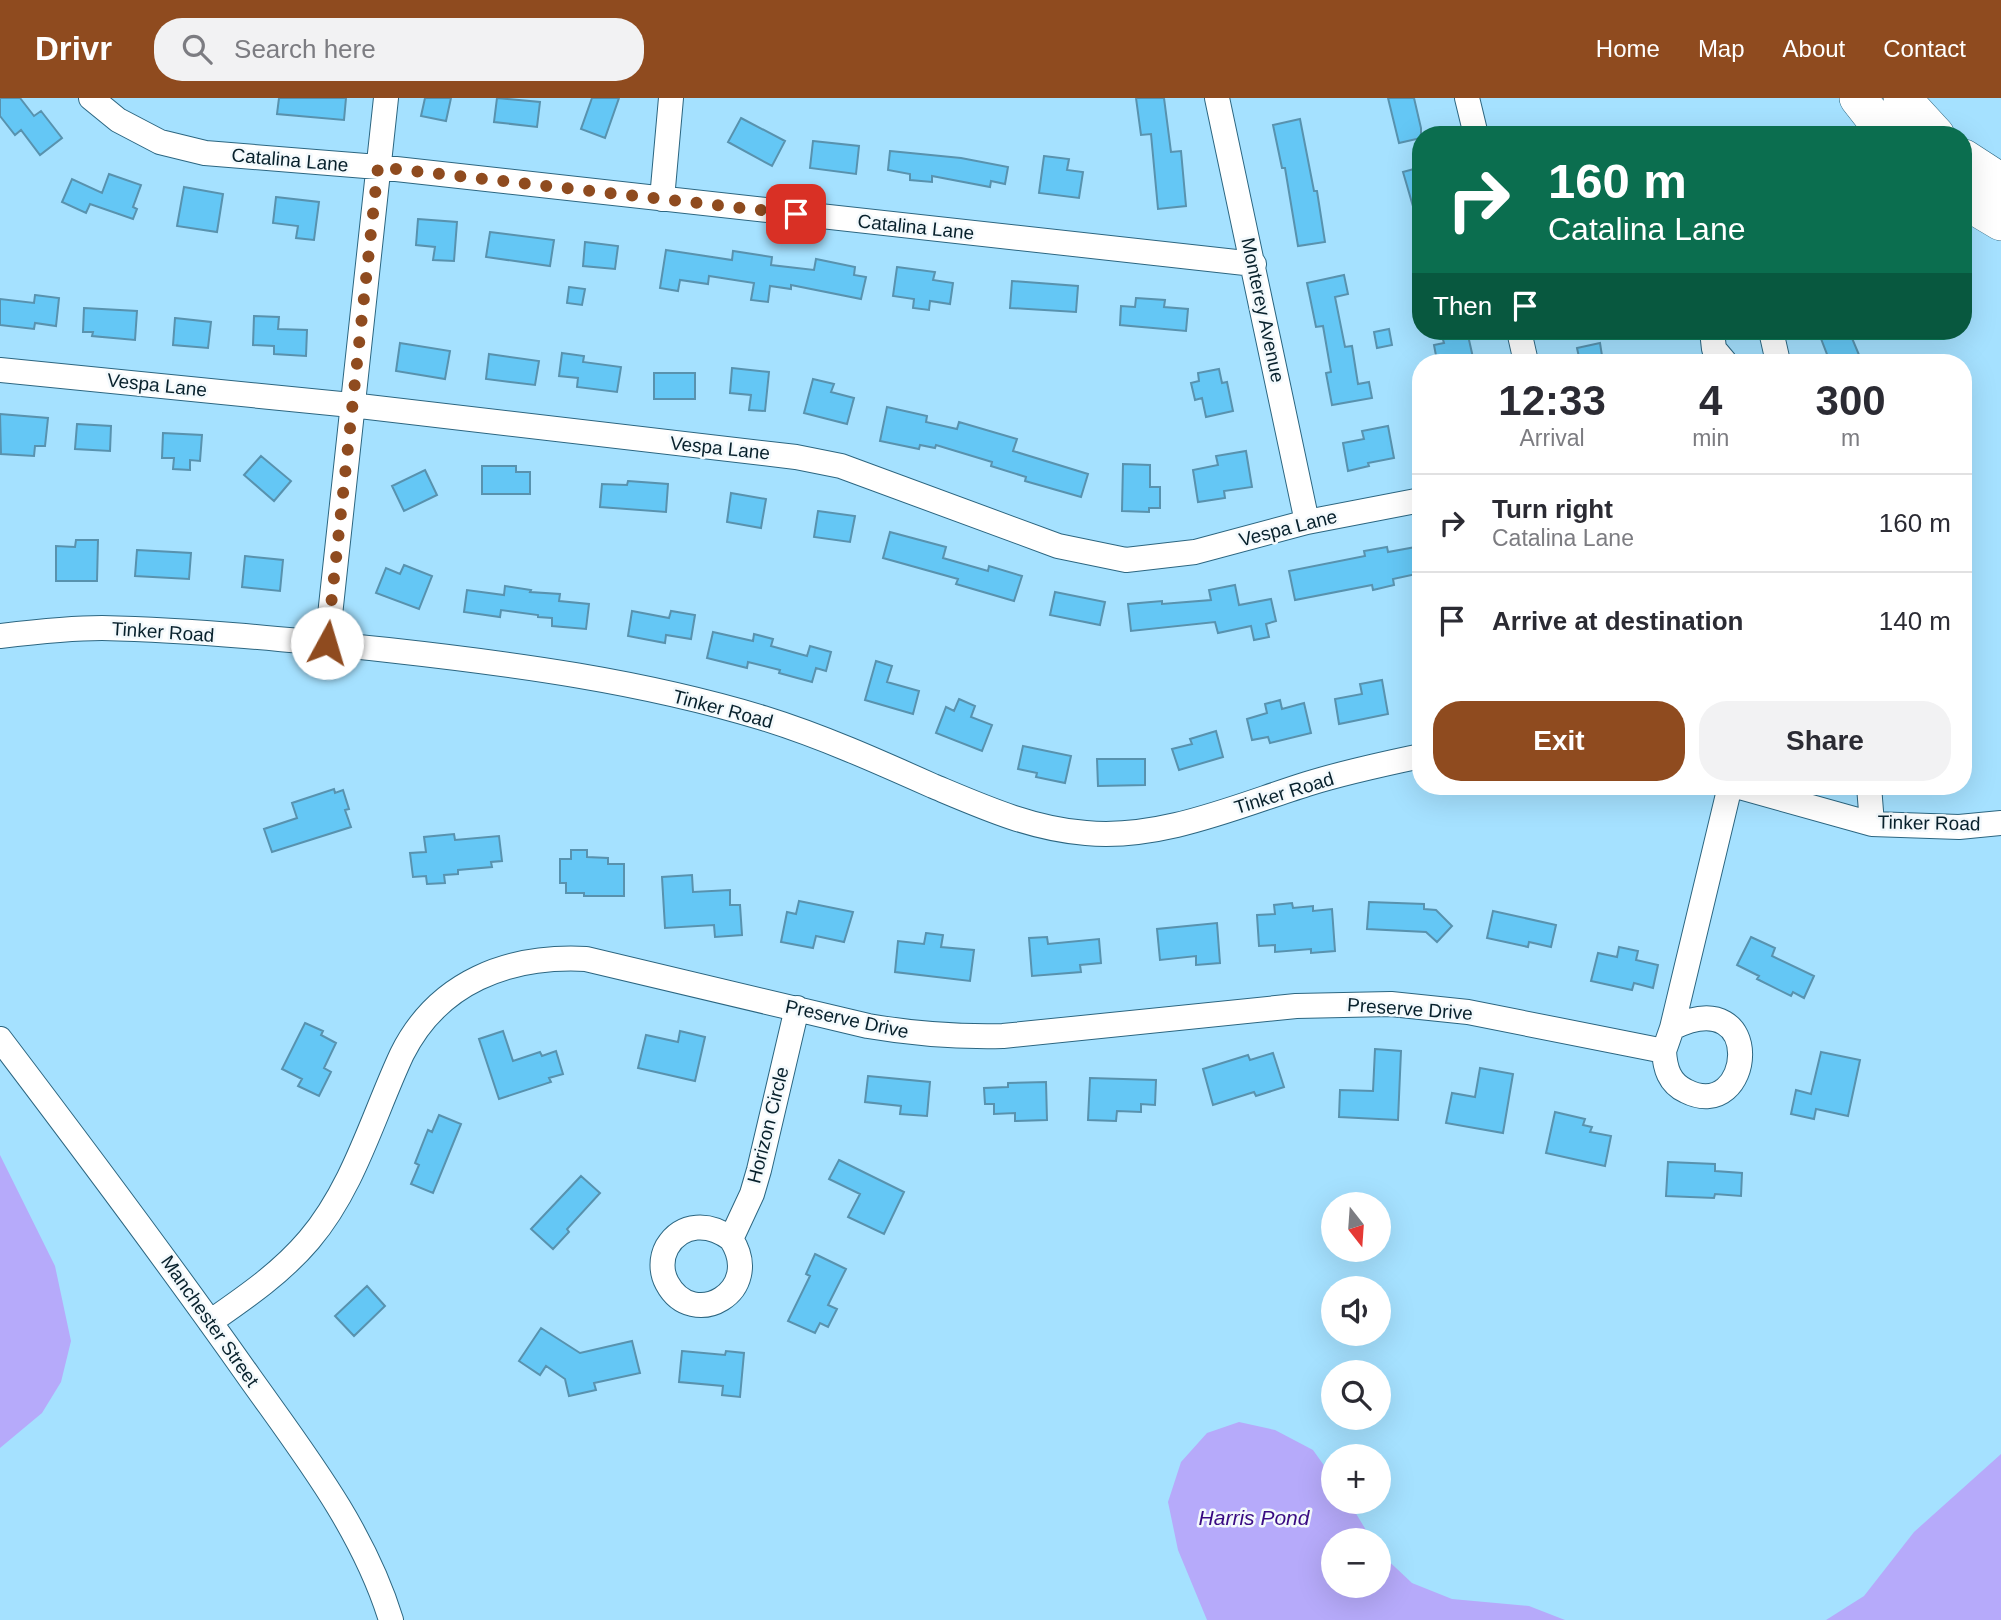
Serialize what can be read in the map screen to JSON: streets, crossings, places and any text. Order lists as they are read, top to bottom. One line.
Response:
{"streets":{"street":["Catalina Lane","Monterey Avenue","Vespa Lane","Tinker Road","Preserve Drive","Horizon Circle","Manchester Street"]},"crossings":[["Catalina Lane","Monterey Avenue"],["Monterey Avenue","Vespa Lane"],["Preserve Drive","Horizon Circle"],["Preserve Drive","Manchester Street"]],"water":["Harris Pond"],"north":"bottom","page":{"header":"Drivr","search":"Search here","nav":["Home","Map","About","Contact"],"turn":["160 m","Catalina Lane"],"then":"Then","eta":["12:33","Arrival","4","min","300","m"],"list":[{"name":"Turn right","note":"Catalina Lane","value":"160 m"},{"name":"Arrive at destination","value":"140 m"}],"buttons":["Exit","Share"],"map_buttons":["+","−"]}}
